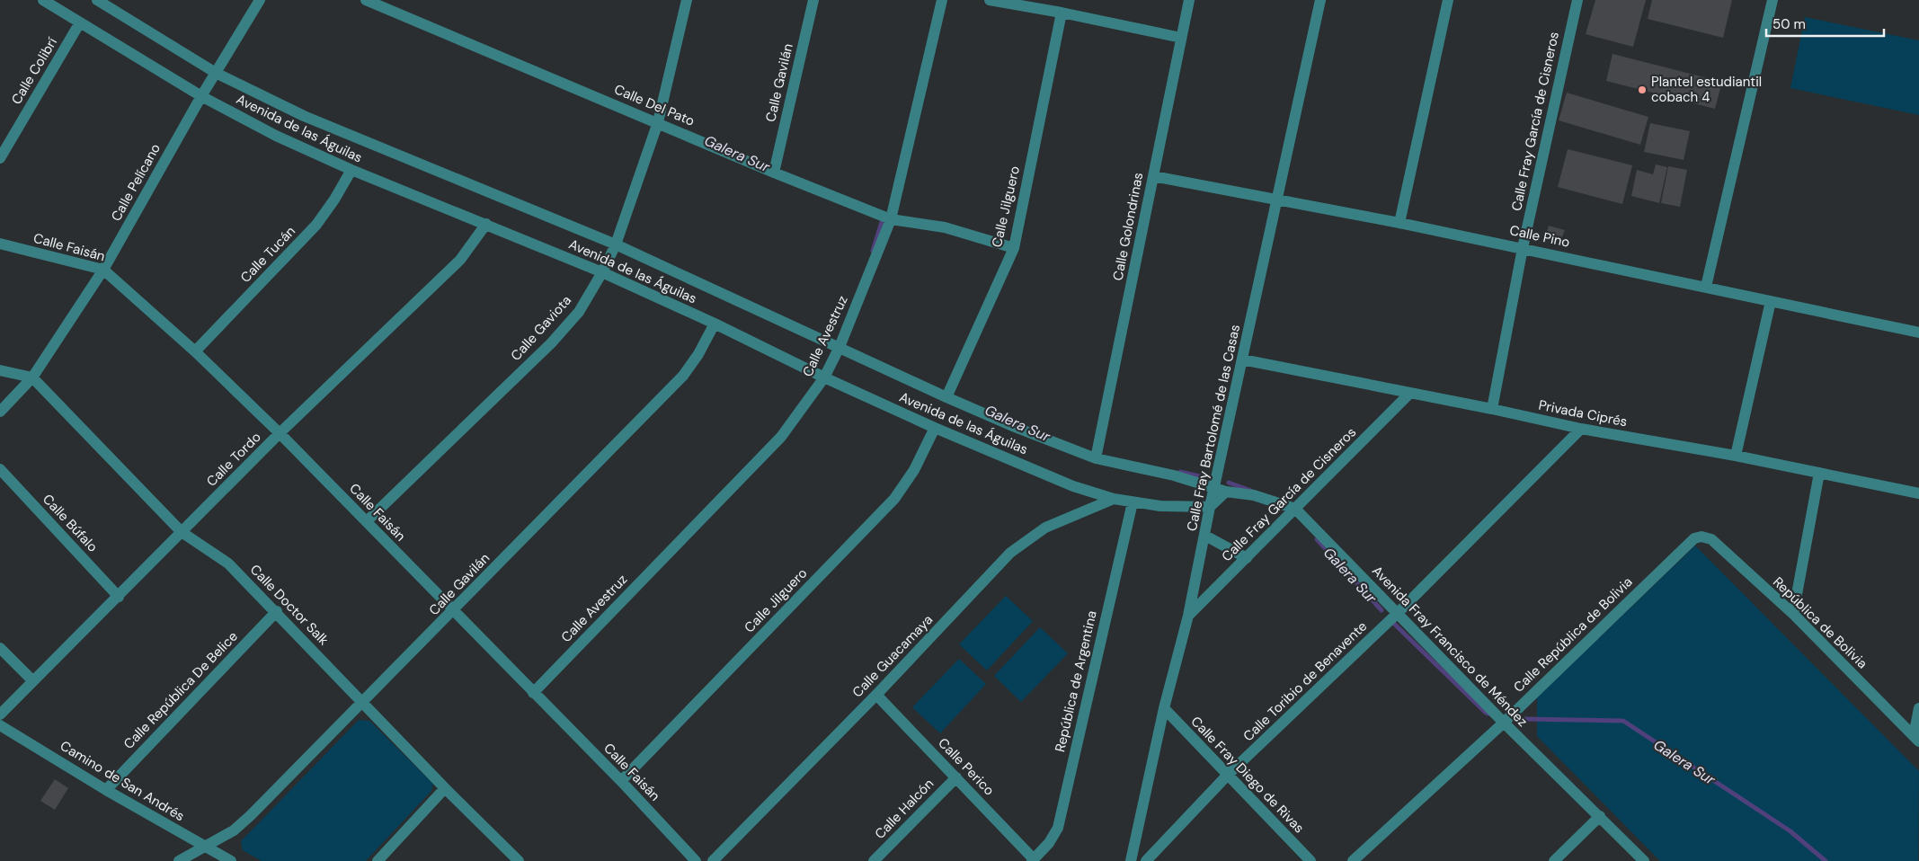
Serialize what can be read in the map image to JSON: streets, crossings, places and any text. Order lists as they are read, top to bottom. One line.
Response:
{"streets":{"street":["Calle Colibrí","Calle Gavilán","Calle Del Pato","Calle Fray García de Cisneros","Avenida de las Águilas","Calle Pelícano","Calle Jilguero","Calle Golondrinas","Calle Pino","Calle Faisán","Calle Tucán","Calle Gaviota","Calle Avestruz","Privada Ciprés","Calle Fray Bartolomé de las Casas","Calle Tordo","Calle Búfalo","Calle Doctor Salk","República de Bolivia","Calle República de Bolivia","Avenida Fray Francisco de Méndez","Calle Guacamaya","República de Argentina","Calle Toribio de Benavente","Calle República De Belice","Calle Perico","Calle Fray Diego de Rivas","Camino de San Andrés","Calle Halcón"]},"crossings":[["Calle Colibrí","Avenida de las Águilas"],["Calle Gavilán","Calle Del Pato"],["Calle Gavilán","Avenida de las Águilas"],["Calle Gavilán","Calle Faisán"],["Calle Gavilán","Calle Doctor Salk"],["Calle Gavilán","Camino de San Andrés"],["Calle Del Pato","Calle Jilguero"],["Calle Del Pato","Calle Gaviota"],["Calle Del Pato","Calle Avestruz"],["Calle Fray García de Cisneros","Calle Pino"],["Calle Fray García de Cisneros","Privada Ciprés"],["Calle Fray García de Cisneros","Calle Fray Bartolomé de las Casas"],["Calle Fray García de Cisneros","Avenida Fray Francisco de Méndez"],["Avenida de las Águilas","Calle Pelícano"],["Avenida de las Águilas","Calle Jilguero"],["Avenida de las Águilas","Calle Golondrinas"],["Avenida de las Águilas","Calle Tucán"],["Avenida de las Águilas","Calle Gaviota"],["Avenida de las Águilas","Calle Avestruz"],["Avenida de las Águilas","Calle Fray Bartolomé de las Casas"],["Avenida de las Águilas","Calle Tordo"],["Avenida de las Águilas","Avenida Fray Francisco de Méndez"],["Avenida de las Águilas","Calle Guacamaya"],["Avenida de las Águilas","República de Argentina"],["Calle Pelícano","Calle Faisán"],["Calle Pelícano","Calle Doctor Salk"],["Calle Jilguero","Calle Faisán"],["Calle Golondrinas","Calle Pino"],["Calle Pino","Calle Fray Bartolomé de las Casas"],["Calle Faisán","Calle Tucán"],["Calle Faisán","Calle Gaviota"],["Calle Faisán","Calle Avestruz"],["Calle Faisán","Calle Tordo"],["Privada Ciprés","Calle Fray Bartolomé de las Casas"],["Privada Ciprés","Calle Toribio de Benavente"],["Calle Fray Bartolomé de las Casas","Avenida Fray Francisco de Méndez"],["Calle Fray Bartolomé de las Casas","Calle Fray Diego de Rivas"],["Calle Tordo","Calle Búfalo"],["Calle Tordo","Calle Doctor Salk"],["Calle Doctor Salk","Calle República De Belice"],["República de Bolivia","Calle República de Bolivia"],["Calle República de Bolivia","Avenida Fray Francisco de Méndez"],["Avenida Fray Francisco de Méndez","Calle Toribio de Benavente"],["Calle Guacamaya","Calle Perico"],["República de Argentina","Calle Perico"],["Calle Toribio de Benavente","Calle Fray Diego de Rivas"],["Calle República De Belice","Camino de San Andrés"],["Calle Perico","Calle Halcón"]],"water":["Galera Sur"],"places":["Plantel estudiantil cobach 4"],"scale_bar":"50 m"}
